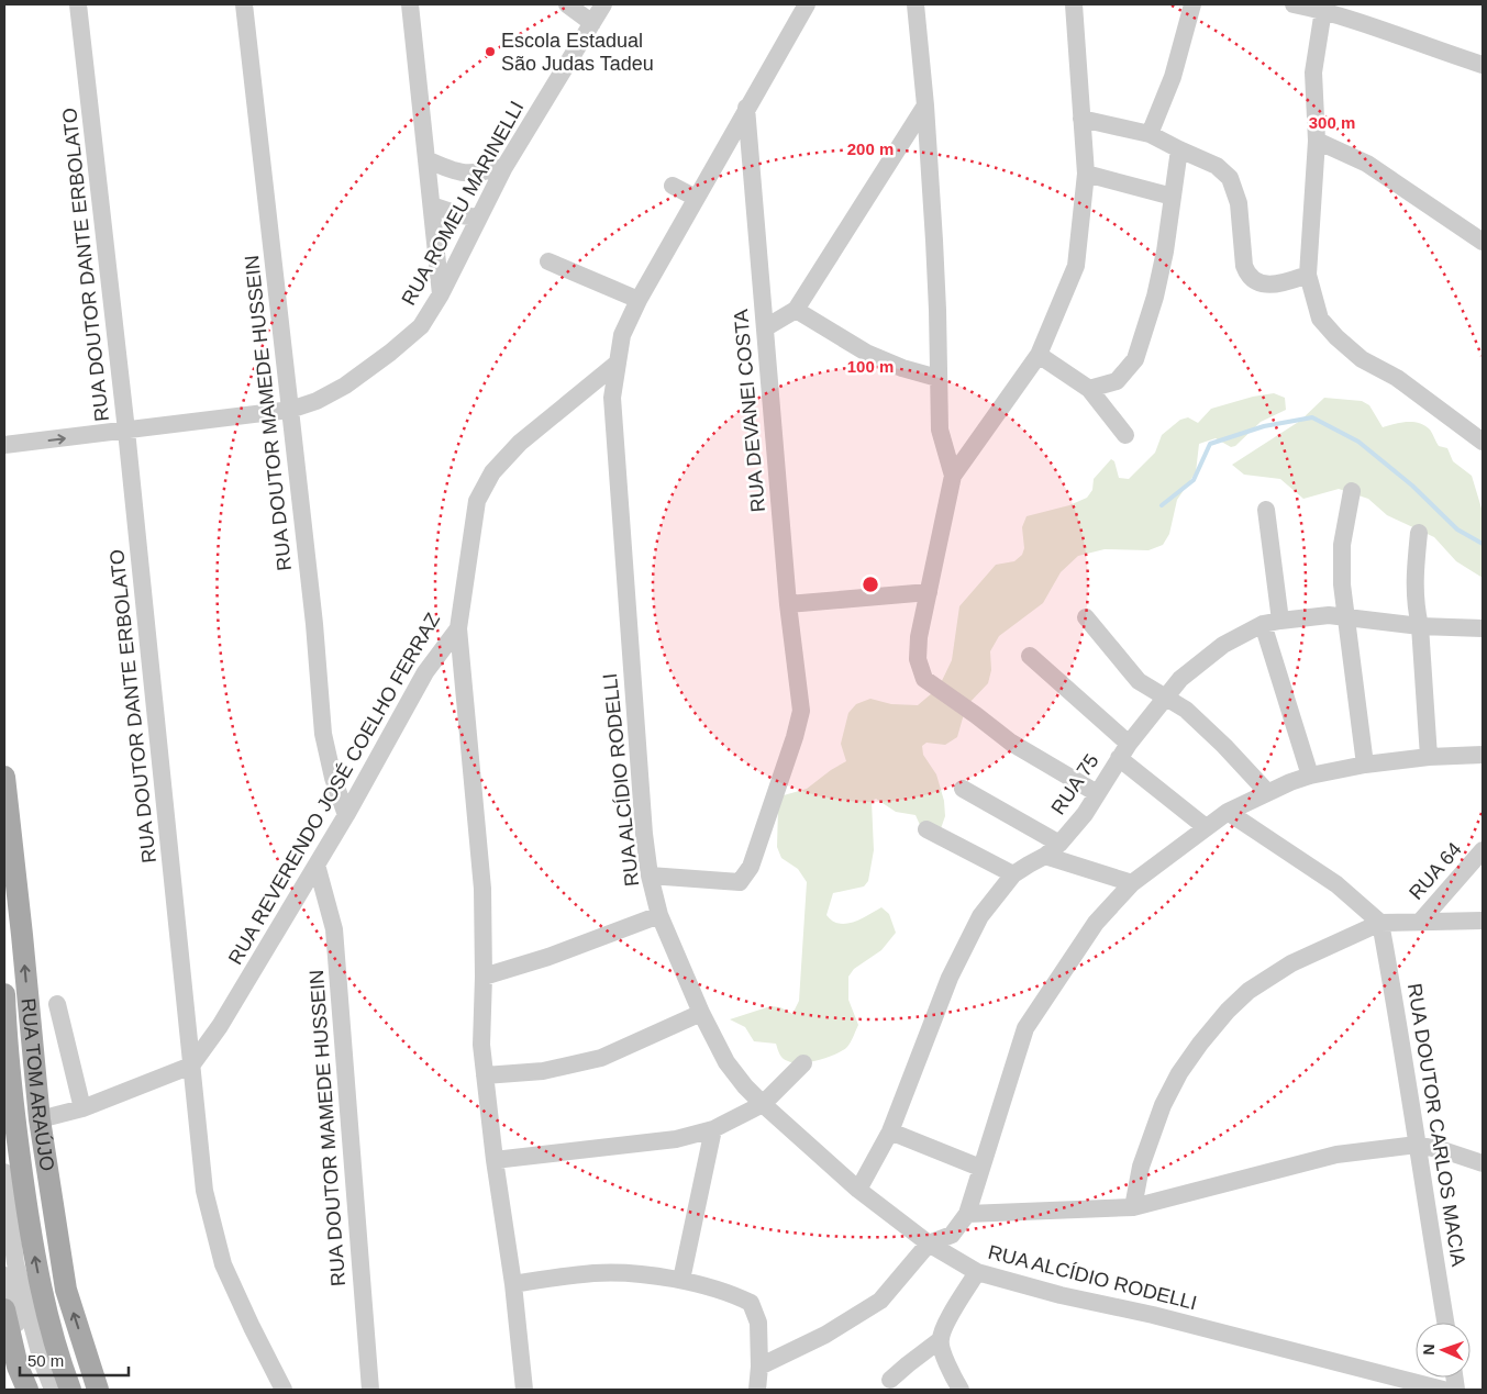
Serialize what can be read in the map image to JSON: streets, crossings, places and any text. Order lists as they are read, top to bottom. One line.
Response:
{"streets":{"main road":["RUA TOM ARAÚJO"],"street":["RUA ROMEU MARINELLI","RUA DOUTOR DANTE ERBOLATO","RUA DEVANEI COSTA","RUA DOUTOR MAMEDE HUSSEIN","RUA ALCÍDIO RODELLI","RUA 75","RUA REVERENDO JOSÉ COELHO FERRAZ","RUA 64","RUA DOUTOR CARLOS MACIA"]},"crossings":[["RUA ROMEU MARINELLI","RUA DOUTOR DANTE ERBOLATO"],["RUA ROMEU MARINELLI","RUA DOUTOR MAMEDE HUSSEIN"],["RUA DOUTOR DANTE ERBOLATO","RUA REVERENDO JOSÉ COELHO FERRAZ"],["RUA DEVANEI COSTA","RUA ALCÍDIO RODELLI"],["RUA DOUTOR MAMEDE HUSSEIN","RUA REVERENDO JOSÉ COELHO FERRAZ"],["RUA ALCÍDIO RODELLI","RUA 75"],["RUA ALCÍDIO RODELLI","RUA REVERENDO JOSÉ COELHO FERRAZ"]],"places":["Escola Estadual São Judas Tadeu"],"scale_bar":"50 m","north":"left","rings":["300 m","200 m","100 m"]}
